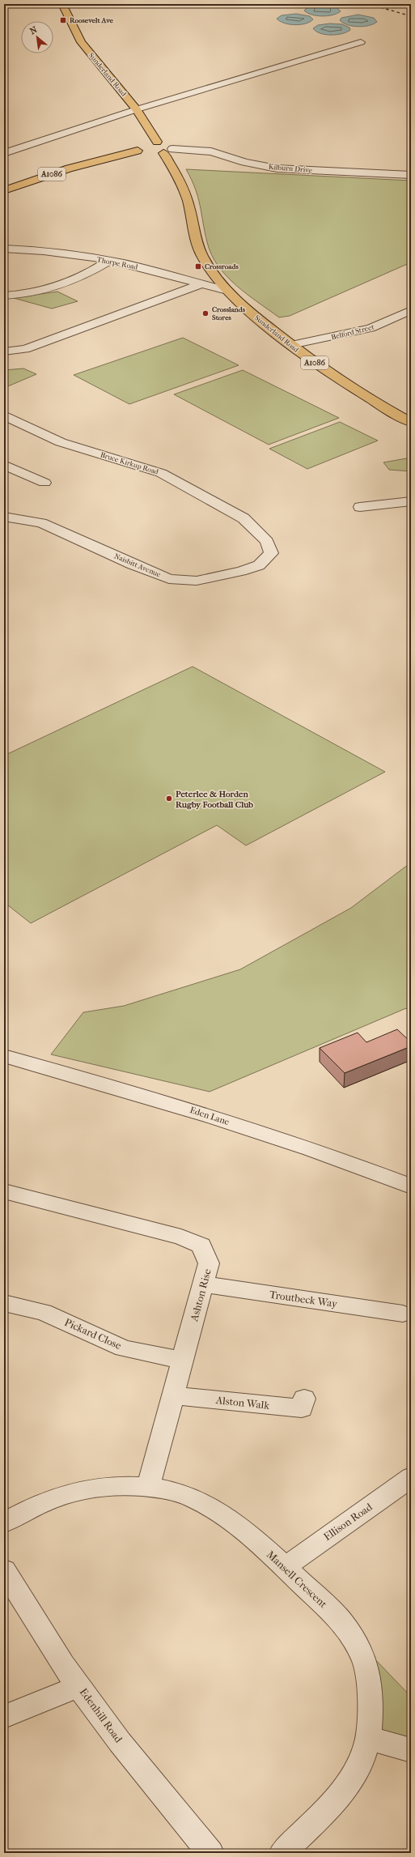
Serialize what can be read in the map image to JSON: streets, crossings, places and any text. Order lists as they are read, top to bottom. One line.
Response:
{"streets":{"main road":["Sunderland Road","A1086"],"street":["Kilburn Drive","Thorpe Road","Belford Street","Bruce Kirkup Road","Naisbitt Avenue","Eden Lane","Ashton Rise","Troutbeck Way","Pickard Close","Alston Walk","Ellison Road","Mansell Crescent","Edenhill Road"]},"crossings":[["Sunderland Road","Kilburn Drive"],["Sunderland Road","Thorpe Road"],["Sunderland Road","Belford Street"],["Bruce Kirkup Road","Naisbitt Avenue"],["Ashton Rise","Troutbeck Way"],["Ashton Rise","Pickard Close"],["Ashton Rise","Alston Walk"],["Ashton Rise","Mansell Crescent"],["Ellison Road","Mansell Crescent"]],"places":{"transit":["Roosevelt Ave","Crossroads"],"other":["Crosslands Stores","Peterlee & Horden Rugby Football Club"]},"north":"top left"}
